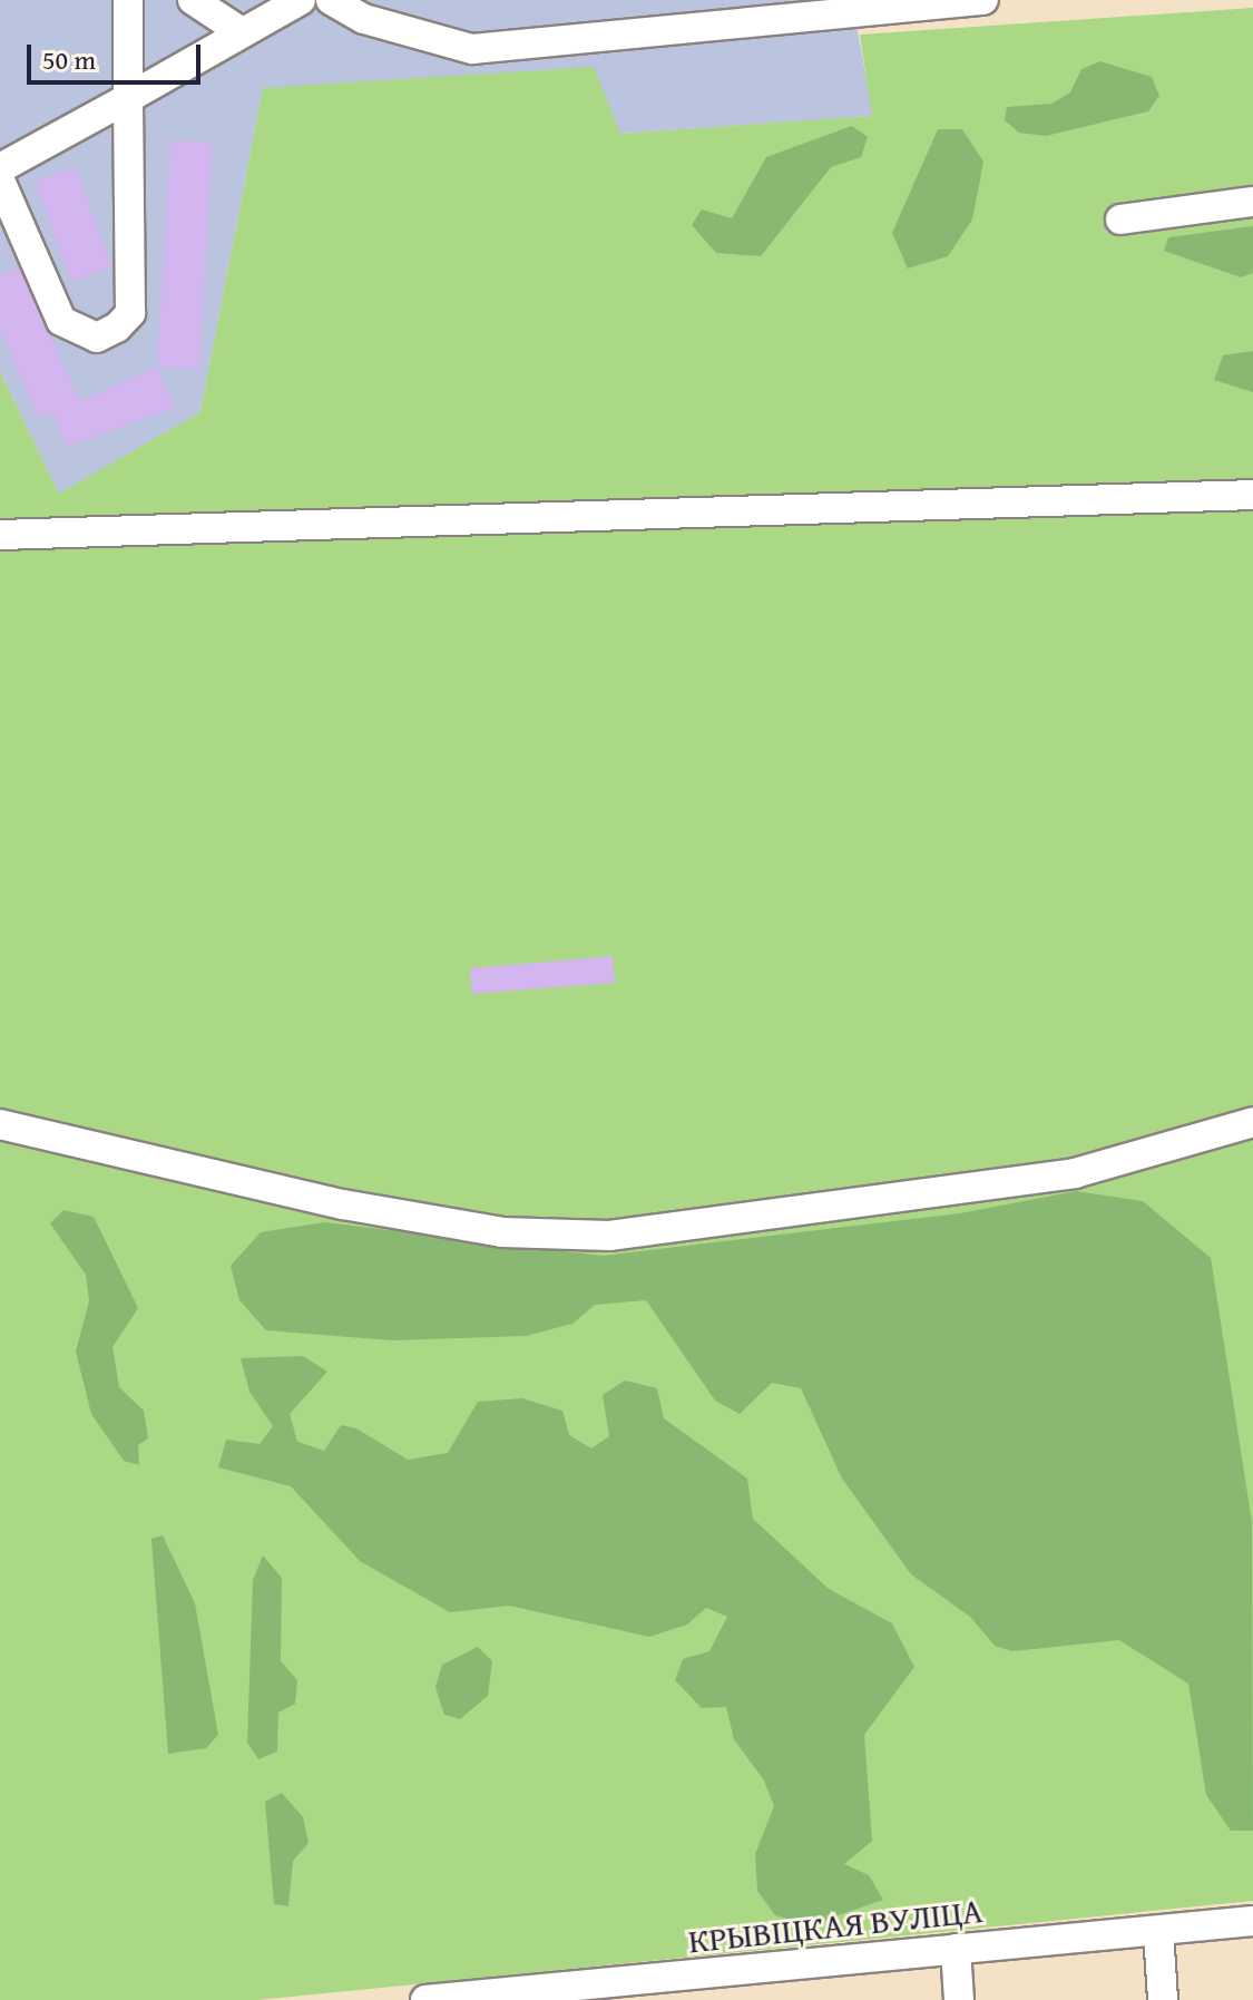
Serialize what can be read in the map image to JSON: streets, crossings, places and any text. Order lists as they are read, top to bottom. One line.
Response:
{"streets":{"street":["КРЫВІЦКАЯ ВУЛІЦА"]},"scale_bar":"50 m"}
